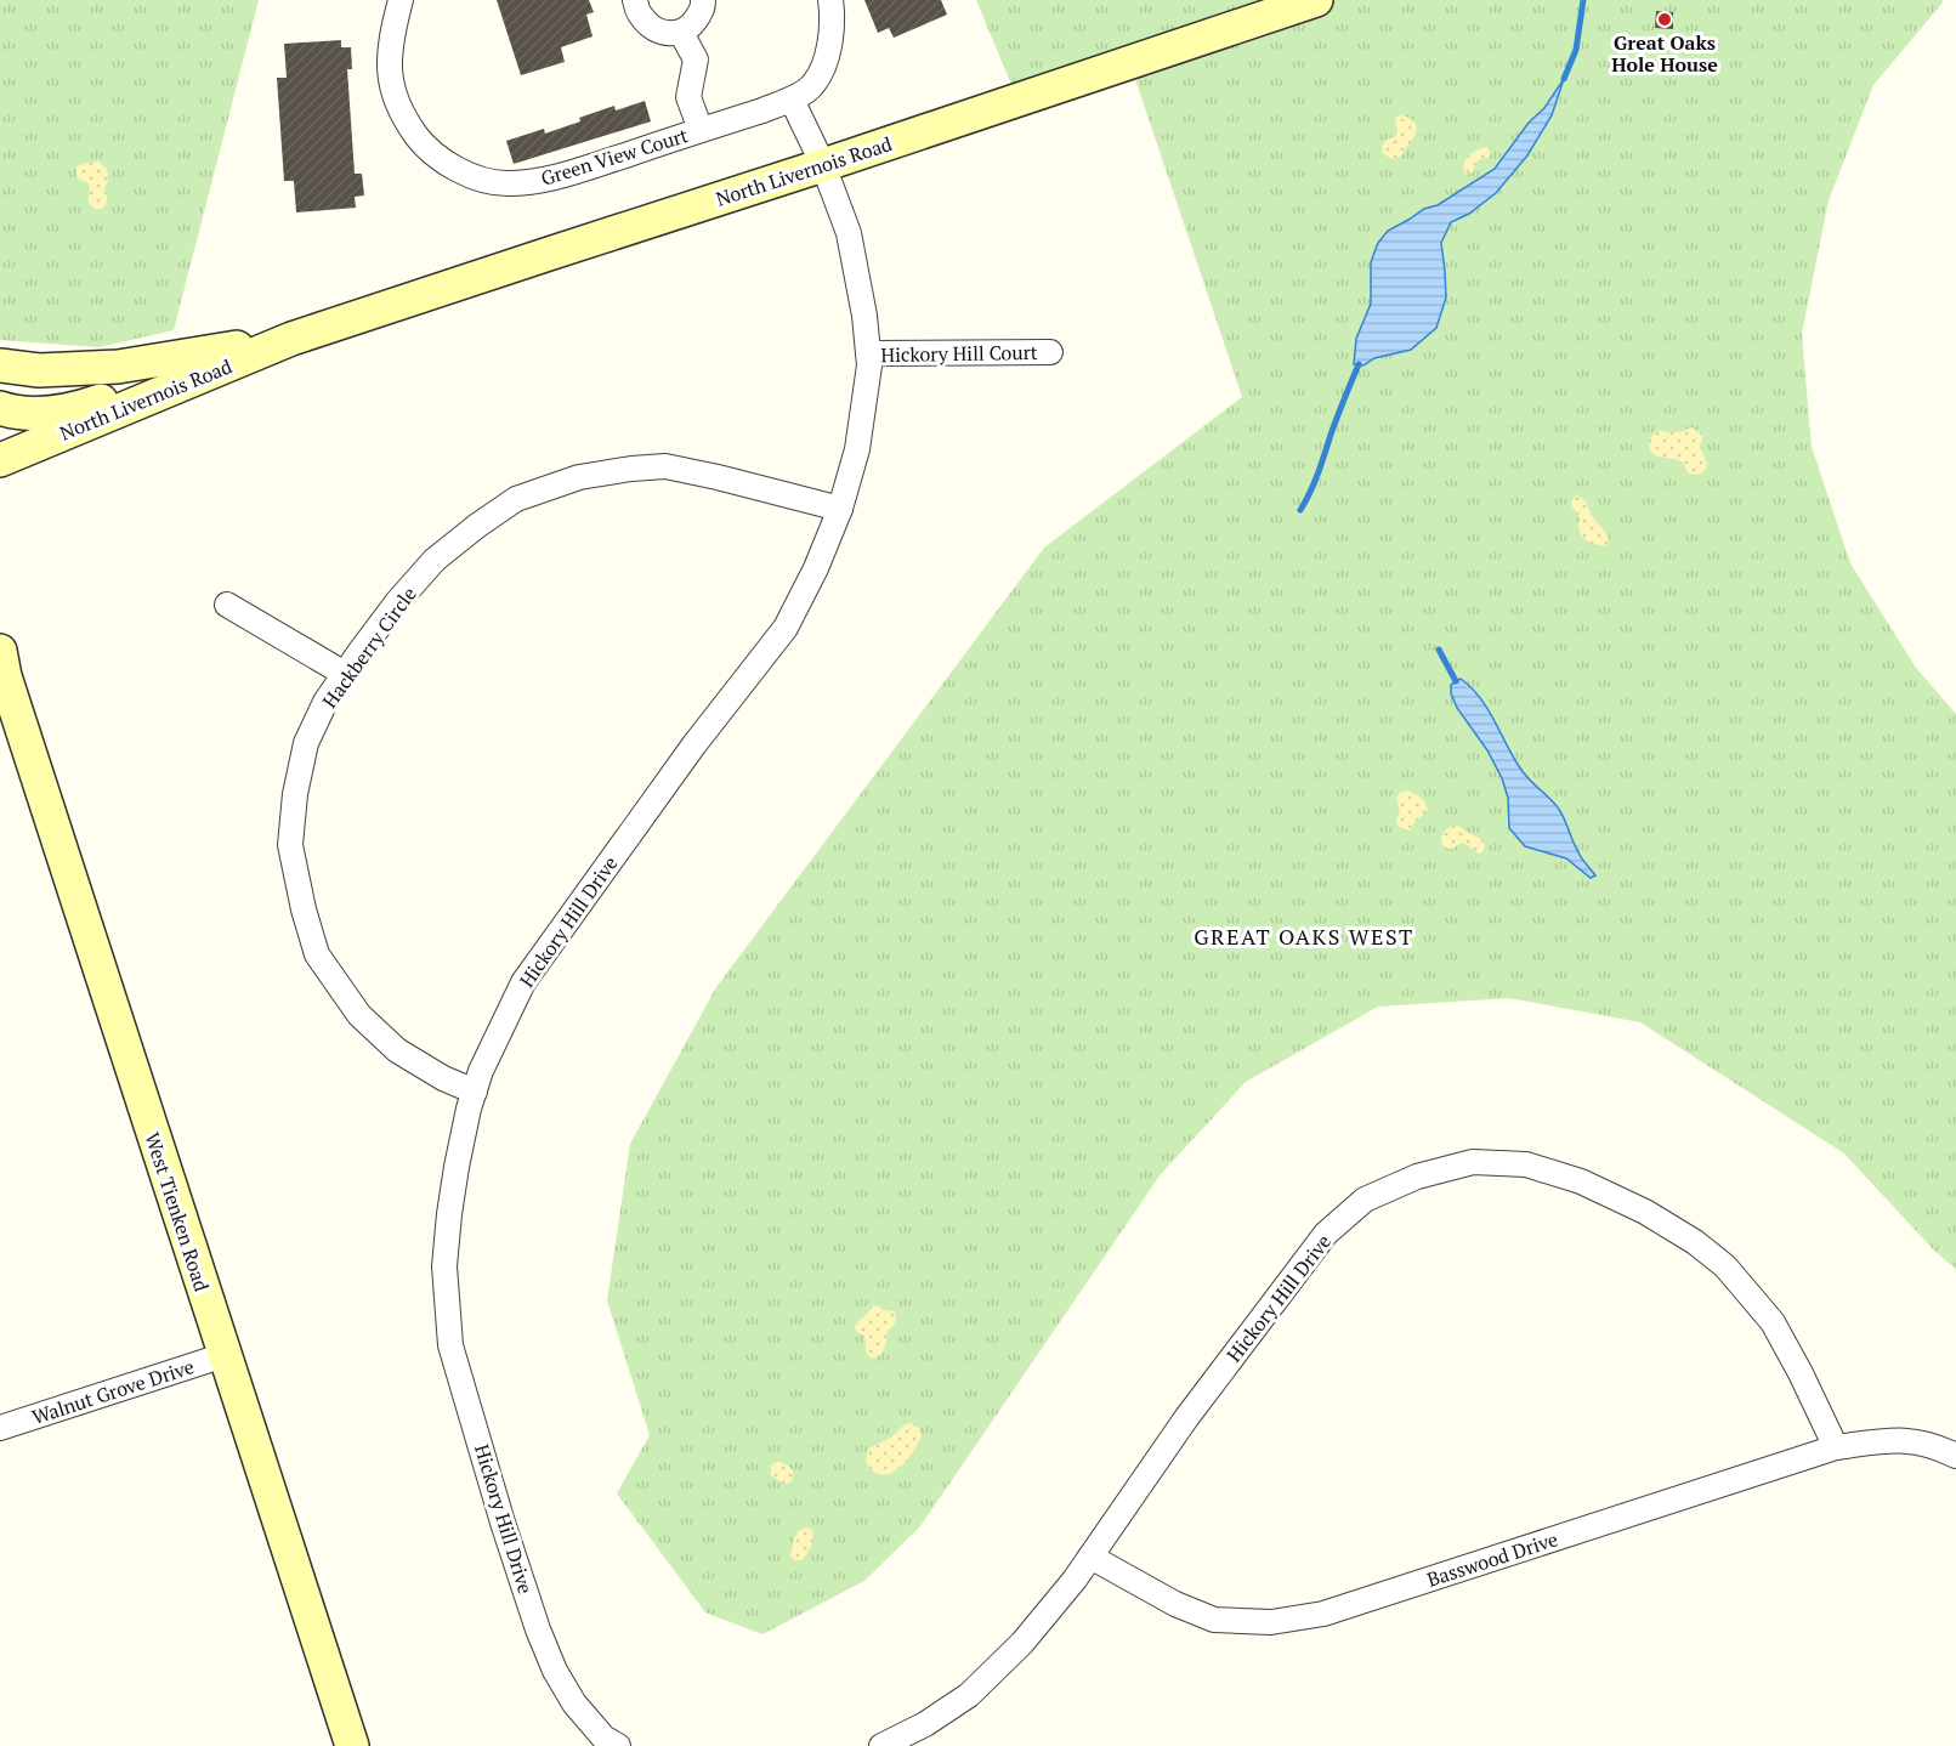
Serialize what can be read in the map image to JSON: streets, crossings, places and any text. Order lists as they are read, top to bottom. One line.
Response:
{"streets":{"main road":["North Livernois Road","West Tienken Road"],"street":["Green View Court","Hickory Hill Court","Hackberry Circle","Hickory Hill Drive","Walnut Grove Drive","Basswood Drive"]},"crossings":[["North Livernois Road","Hickory Hill Drive"],["Hickory Hill Court","Hickory Hill Drive"],["Hackberry Circle","Hickory Hill Drive"],["Hickory Hill Drive","Basswood Drive"],["West Tienken Road","Walnut Grove Drive"]],"districts":["GREAT OAKS WEST"],"places":["Great Oaks Hole House"]}
